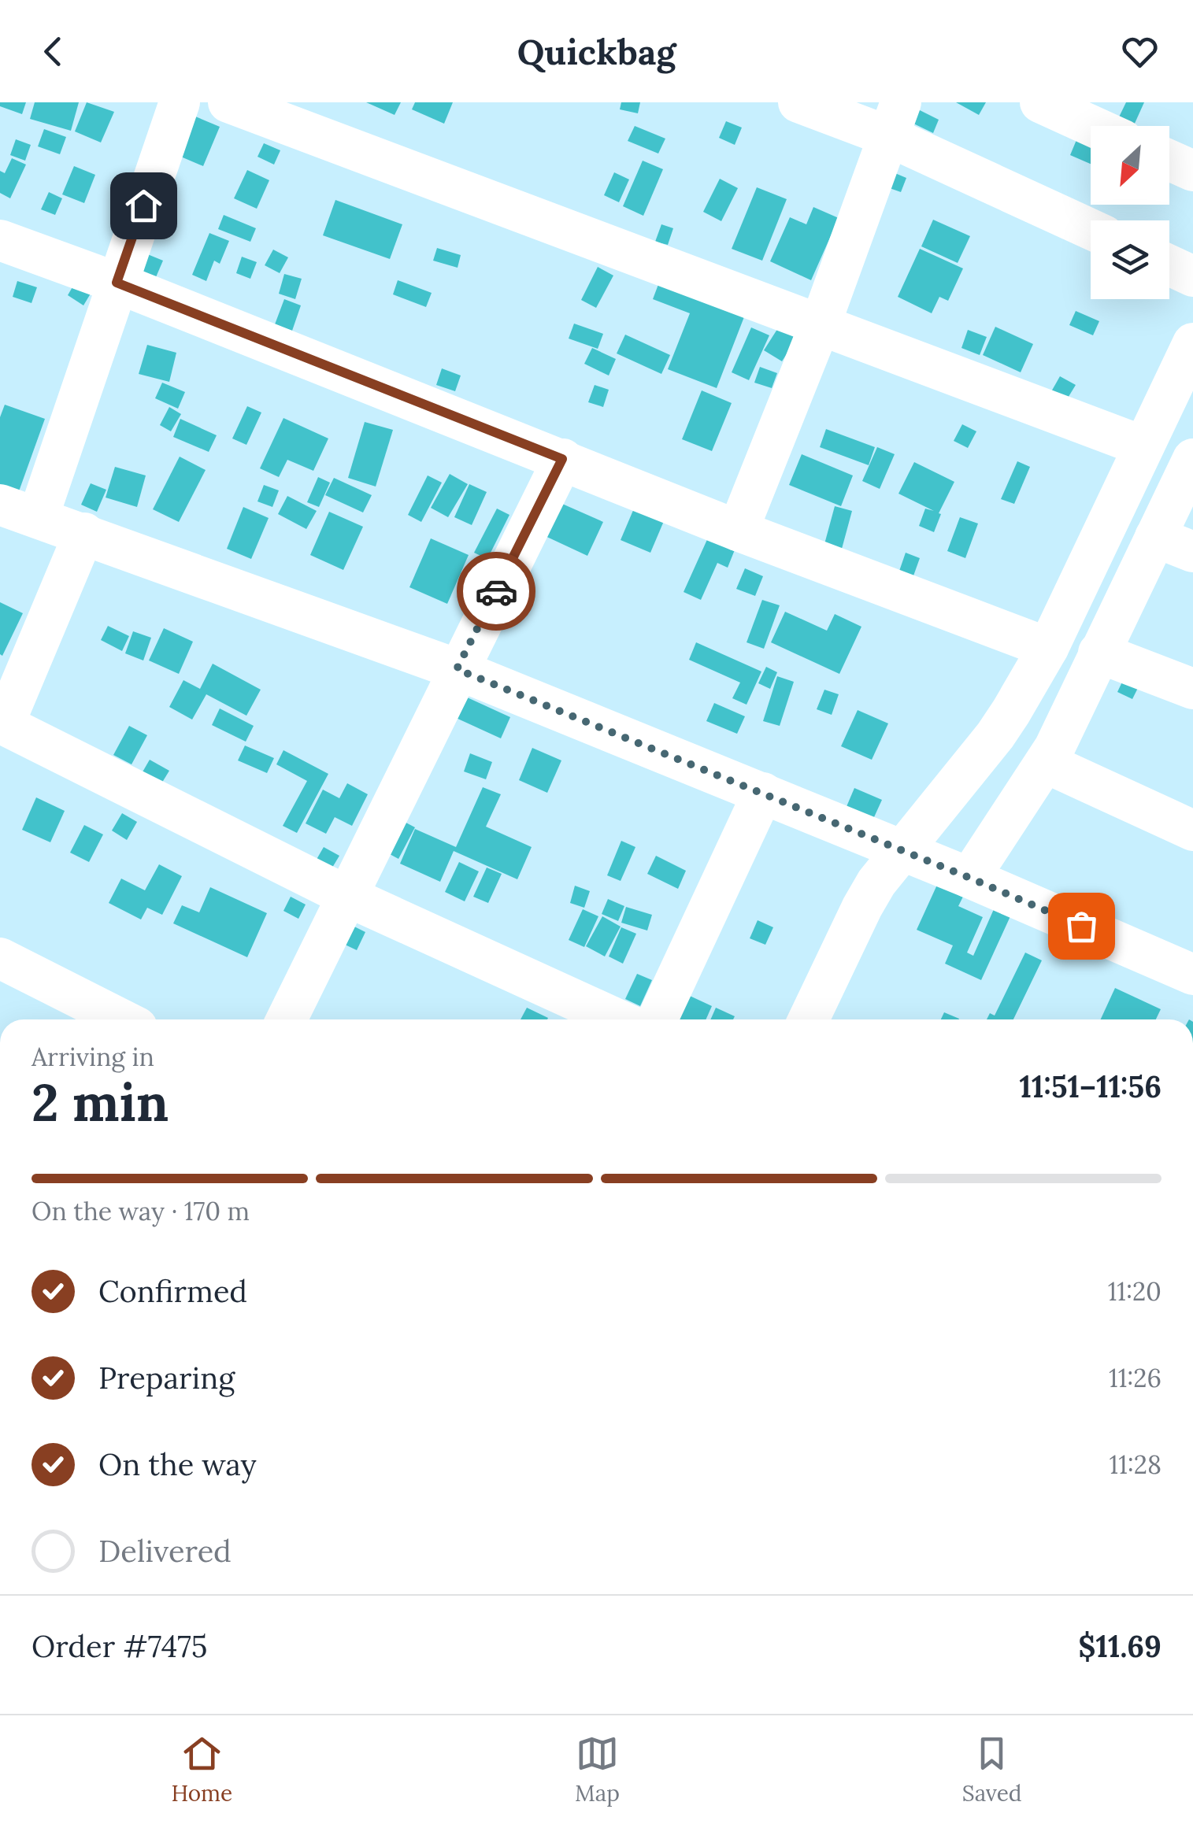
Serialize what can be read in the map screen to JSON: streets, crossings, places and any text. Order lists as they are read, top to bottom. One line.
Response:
{"north":"bottom left","page":{"header":"Quickbag","heading":["2 min","Arriving in","11:51–11:56"],"panel":["Order #7475","$11.69"],"bar":"On the way · 170 m","list":[["Confirmed","11:20"],["Preparing","11:26"],["On the way","11:28"],"Delivered"],"tabs":["Home","Map","Saved"]}}
